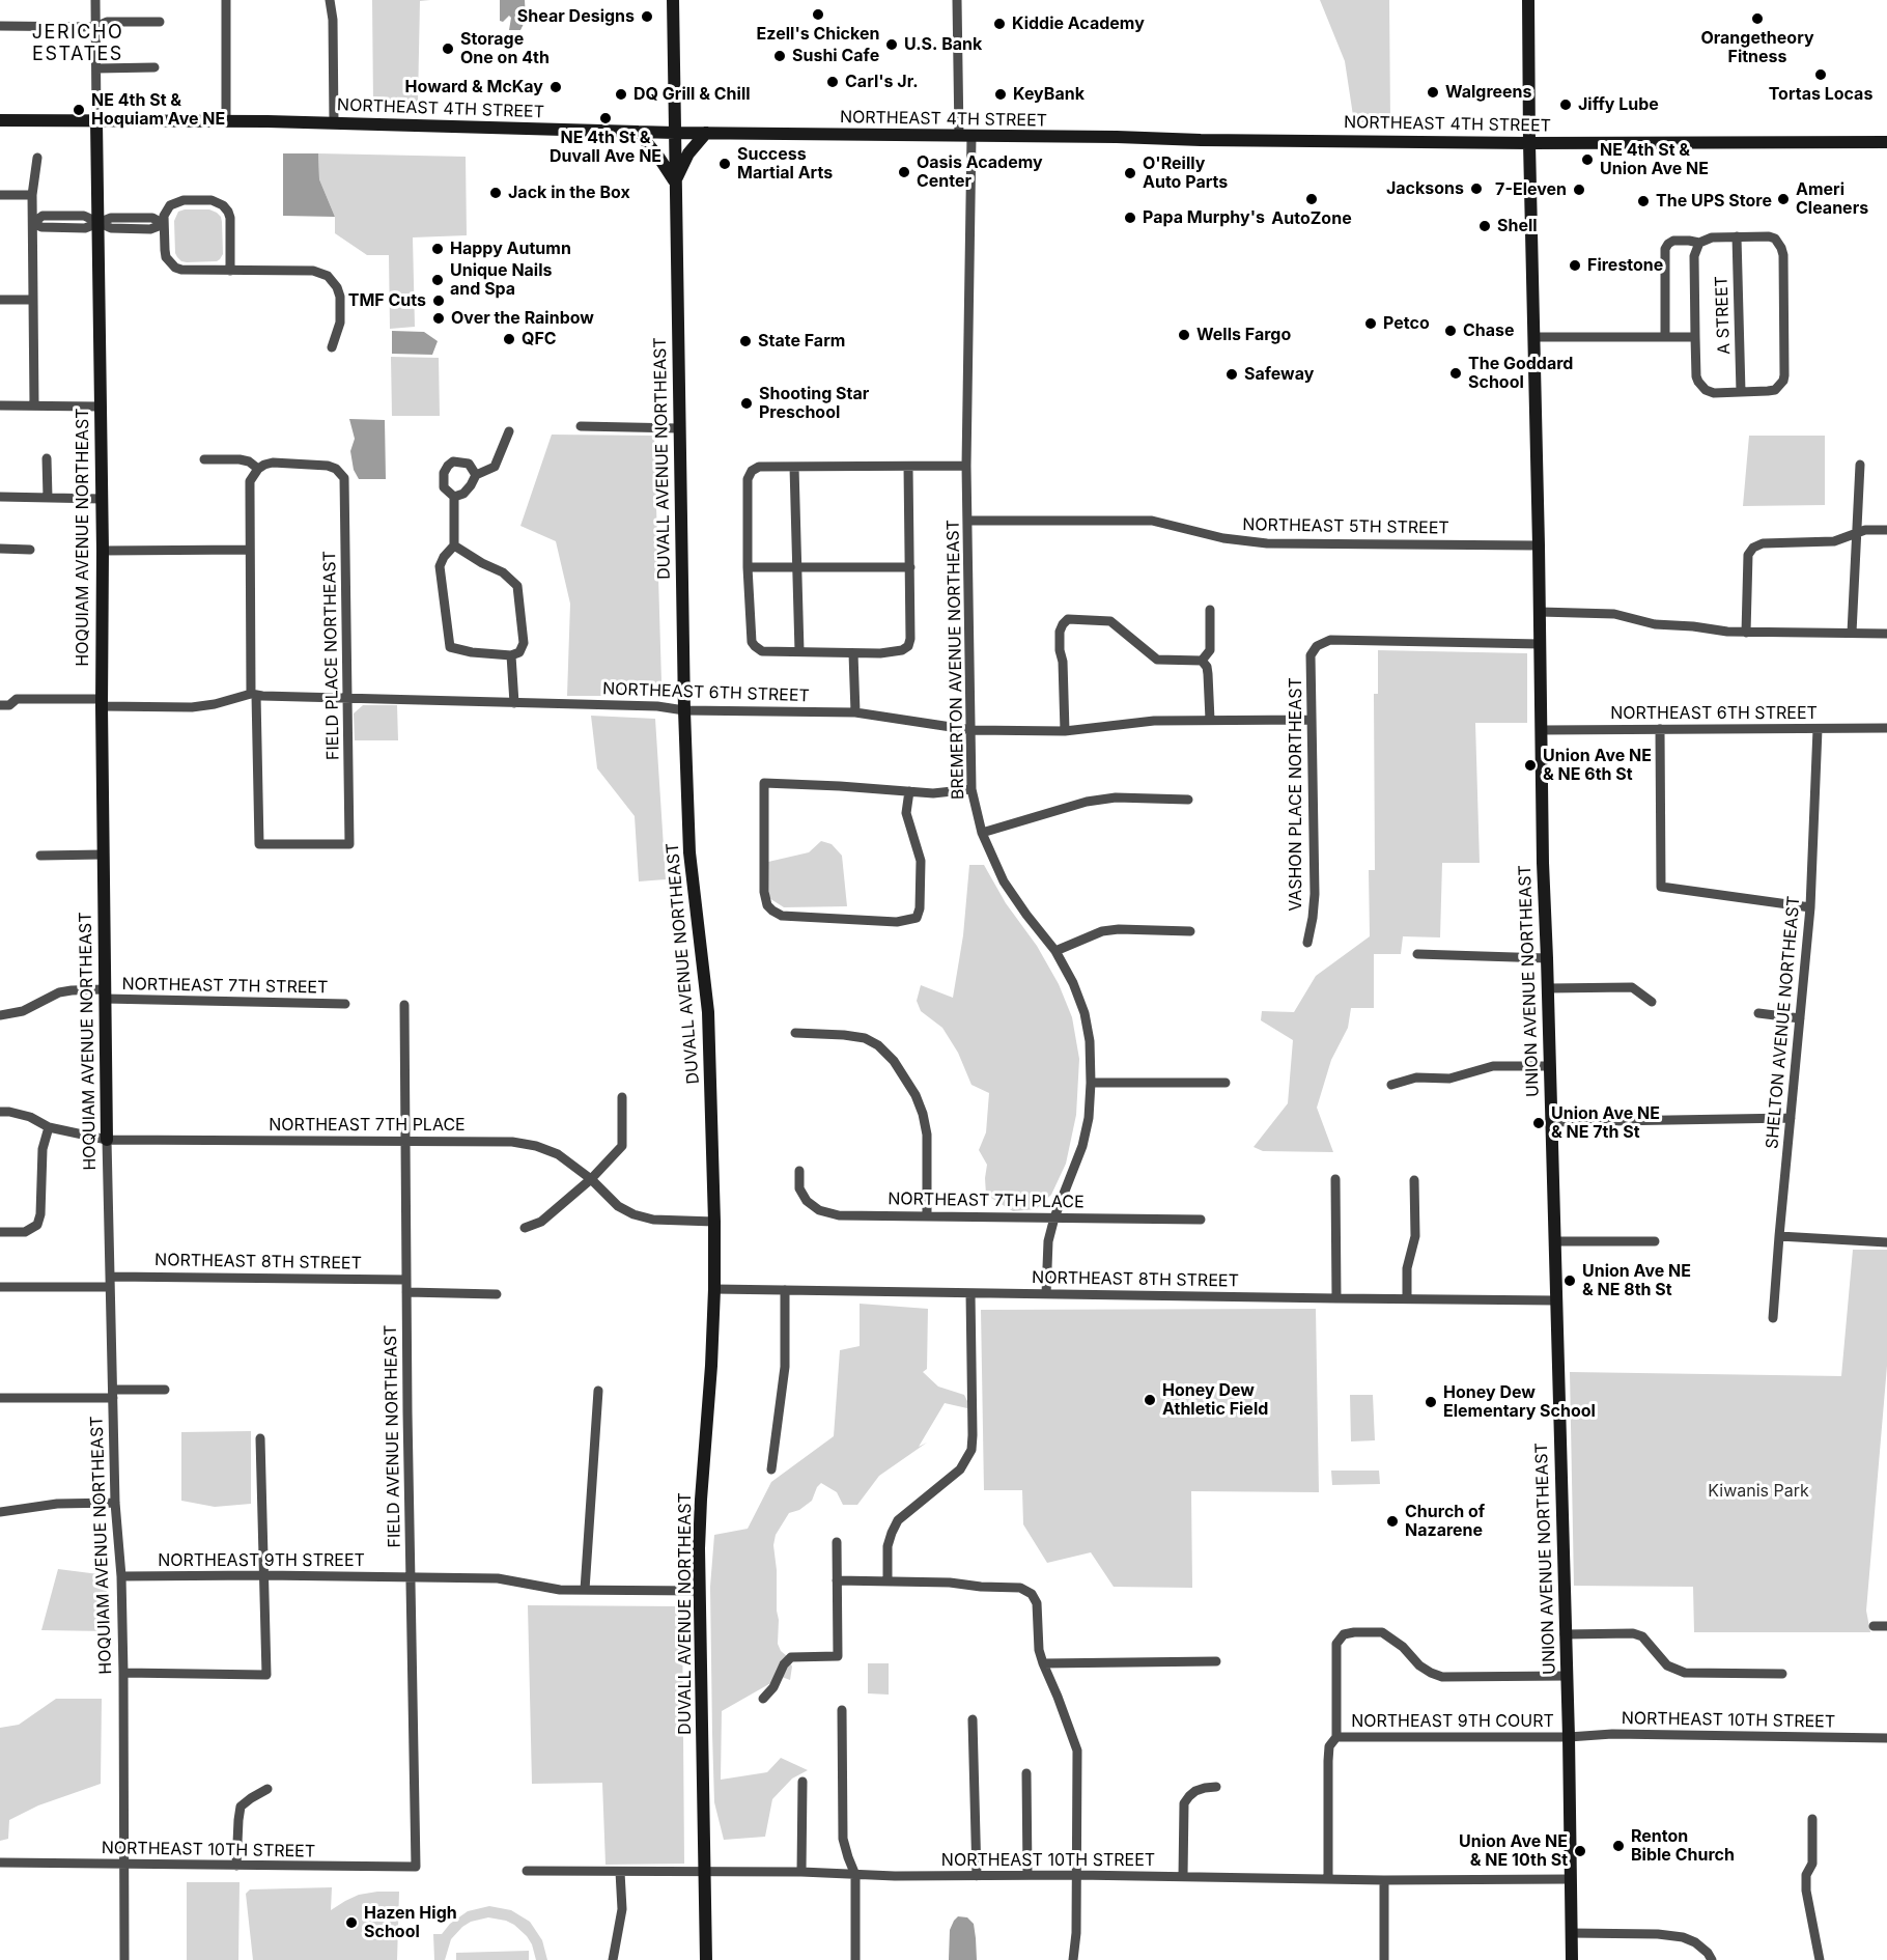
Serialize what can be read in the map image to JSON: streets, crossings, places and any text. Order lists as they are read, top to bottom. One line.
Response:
{"streets":{"main road":["NORTHEAST 4TH STREET","DUVALL AVENUE NORTHEAST","HOQUIAM AVENUE NORTHEAST","UNION AVENUE NORTHEAST"],"street":["A STREET","NORTHEAST 5TH STREET","FIELD PLACE NORTHEAST","BREMERTON AVENUE NORTHEAST","NORTHEAST 6TH STREET","VASHON PLACE NORTHEAST","NORTHEAST 7TH STREET","SHELTON AVENUE NORTHEAST","NORTHEAST 7TH PLACE","NORTHEAST 8TH STREET","FIELD AVENUE NORTHEAST","NORTHEAST 9TH STREET","NORTHEAST 10TH STREET","NORTHEAST 9TH COURT"]},"crossings":[["NORTHEAST 4TH STREET","DUVALL AVENUE NORTHEAST"],["NORTHEAST 4TH STREET","HOQUIAM AVENUE NORTHEAST"],["NORTHEAST 4TH STREET","BREMERTON AVENUE NORTHEAST"],["NORTHEAST 4TH STREET","UNION AVENUE NORTHEAST"],["DUVALL AVENUE NORTHEAST","NORTHEAST 6TH STREET"],["DUVALL AVENUE NORTHEAST","NORTHEAST 7TH PLACE"],["DUVALL AVENUE NORTHEAST","NORTHEAST 8TH STREET"],["DUVALL AVENUE NORTHEAST","NORTHEAST 9TH STREET"],["DUVALL AVENUE NORTHEAST","NORTHEAST 10TH STREET"],["NORTHEAST 5TH STREET","BREMERTON AVENUE NORTHEAST"],["NORTHEAST 5TH STREET","UNION AVENUE NORTHEAST"],["HOQUIAM AVENUE NORTHEAST","NORTHEAST 6TH STREET"],["HOQUIAM AVENUE NORTHEAST","NORTHEAST 7TH STREET"],["HOQUIAM AVENUE NORTHEAST","NORTHEAST 7TH PLACE"],["HOQUIAM AVENUE NORTHEAST","NORTHEAST 8TH STREET"],["HOQUIAM AVENUE NORTHEAST","NORTHEAST 9TH STREET"],["HOQUIAM AVENUE NORTHEAST","NORTHEAST 10TH STREET"],["FIELD PLACE NORTHEAST","NORTHEAST 6TH STREET"],["BREMERTON AVENUE NORTHEAST","NORTHEAST 6TH STREET"],["BREMERTON AVENUE NORTHEAST","NORTHEAST 7TH PLACE"],["BREMERTON AVENUE NORTHEAST","NORTHEAST 8TH STREET"],["NORTHEAST 6TH STREET","VASHON PLACE NORTHEAST"],["NORTHEAST 6TH STREET","UNION AVENUE NORTHEAST"],["NORTHEAST 6TH STREET","SHELTON AVENUE NORTHEAST"],["VASHON PLACE NORTHEAST","UNION AVENUE NORTHEAST"],["UNION AVENUE NORTHEAST","NORTHEAST 8TH STREET"],["UNION AVENUE NORTHEAST","NORTHEAST 10TH STREET"],["UNION AVENUE NORTHEAST","NORTHEAST 9TH COURT"],["NORTHEAST 7TH PLACE","FIELD AVENUE NORTHEAST"],["NORTHEAST 8TH STREET","FIELD AVENUE NORTHEAST"],["FIELD AVENUE NORTHEAST","NORTHEAST 9TH STREET"],["FIELD AVENUE NORTHEAST","NORTHEAST 10TH STREET"],["NORTHEAST 10TH STREET","NORTHEAST 9TH COURT"]],"districts":["JERICHO ESTATES"],"parks":["Kiwanis Park"],"places":["Ezell's Chicken","Shear Designs","Orangetheory Fitness","Kiddie Academy","U.S. Bank","Storage One on 4th","Sushi Cafe","Tortas Locas","Carl's Jr.","Howard & McKay","Walgreens","DQ Grill & Chill","KeyBank","Jiffy Lube","NE 4th St & Hoquiam Ave NE","NE 4th St & Duvall Ave NE","NE 4th St & Union Ave NE","Success Martial Arts","Oasis Academy Center","O'Reilly Auto Parts","Jacksons","7-Eleven","Jack in the Box","AutoZone","Ameri Cleaners","The UPS Store","Papa Murphy's","Shell","Happy Autumn","Firestone","Unique Nails and Spa","TMF Cuts","Over the Rainbow","Petco","Chase","Wells Fargo","QFC","State Farm","The Goddard School","Safeway","Shooting Star Preschool","Union Ave NE & NE 6th St","Union Ave NE & NE 7th St","Union Ave NE & NE 8th St","Honey Dew Athletic Field","Honey Dew Elementary School","Church of Nazarene","Renton Bible Church","Union Ave NE & NE 10th St","Hazen High School"]}
